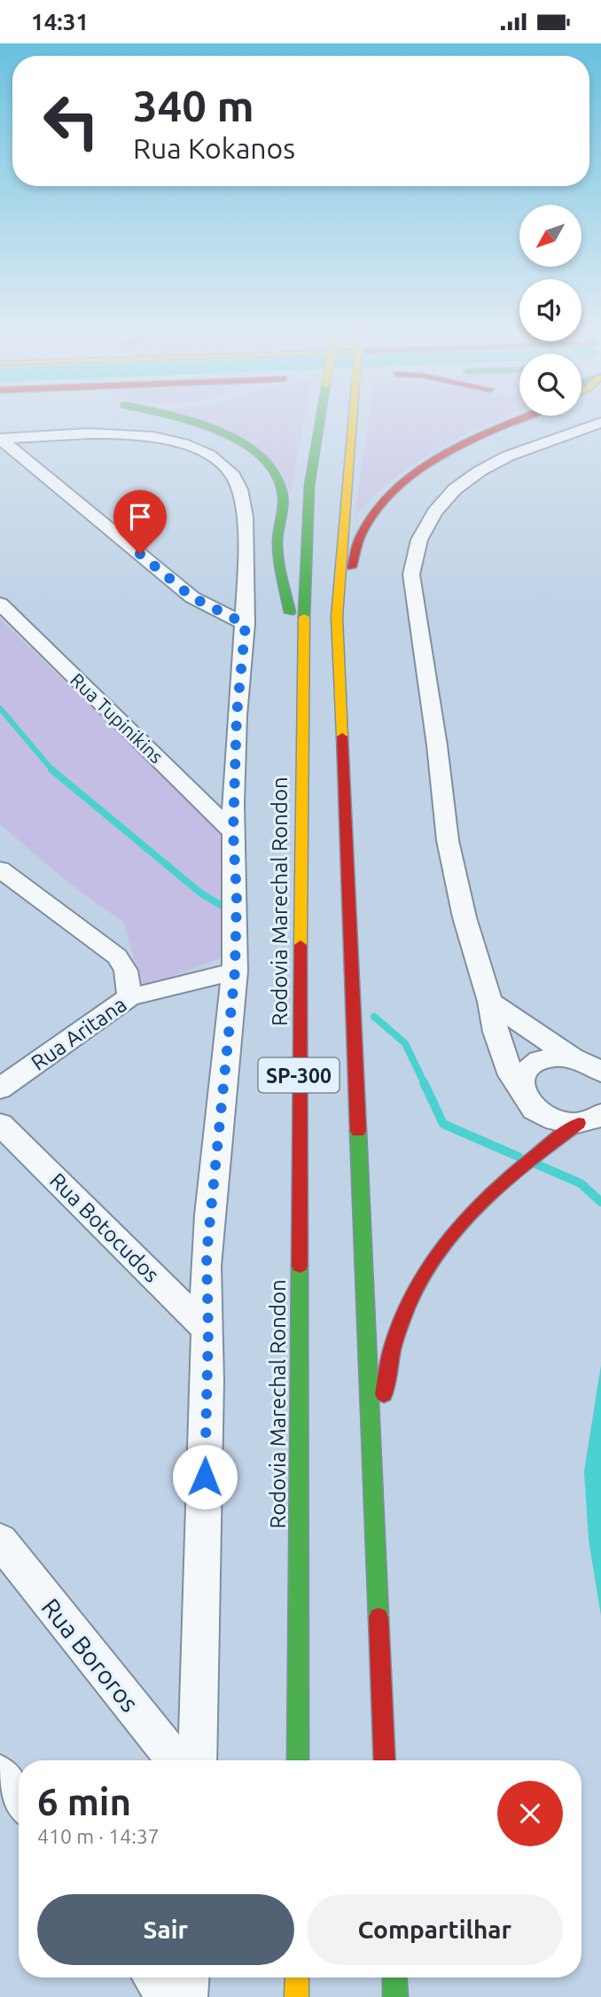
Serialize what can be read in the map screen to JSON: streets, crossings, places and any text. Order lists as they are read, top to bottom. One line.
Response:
{"streets":{"main road":["Rodovia Marechal Rondon","SP-300"],"street":["Rua Tupinikins","Rua Aritana","Rua Botocudos","Rua Bororos"]},"north":"bottom left","page":{"status":"14:31","turn":["340 m","Rua Kokanos"],"heading":["6 min","410 m · 14:37"],"buttons":["Sair","Compartilhar"]}}
